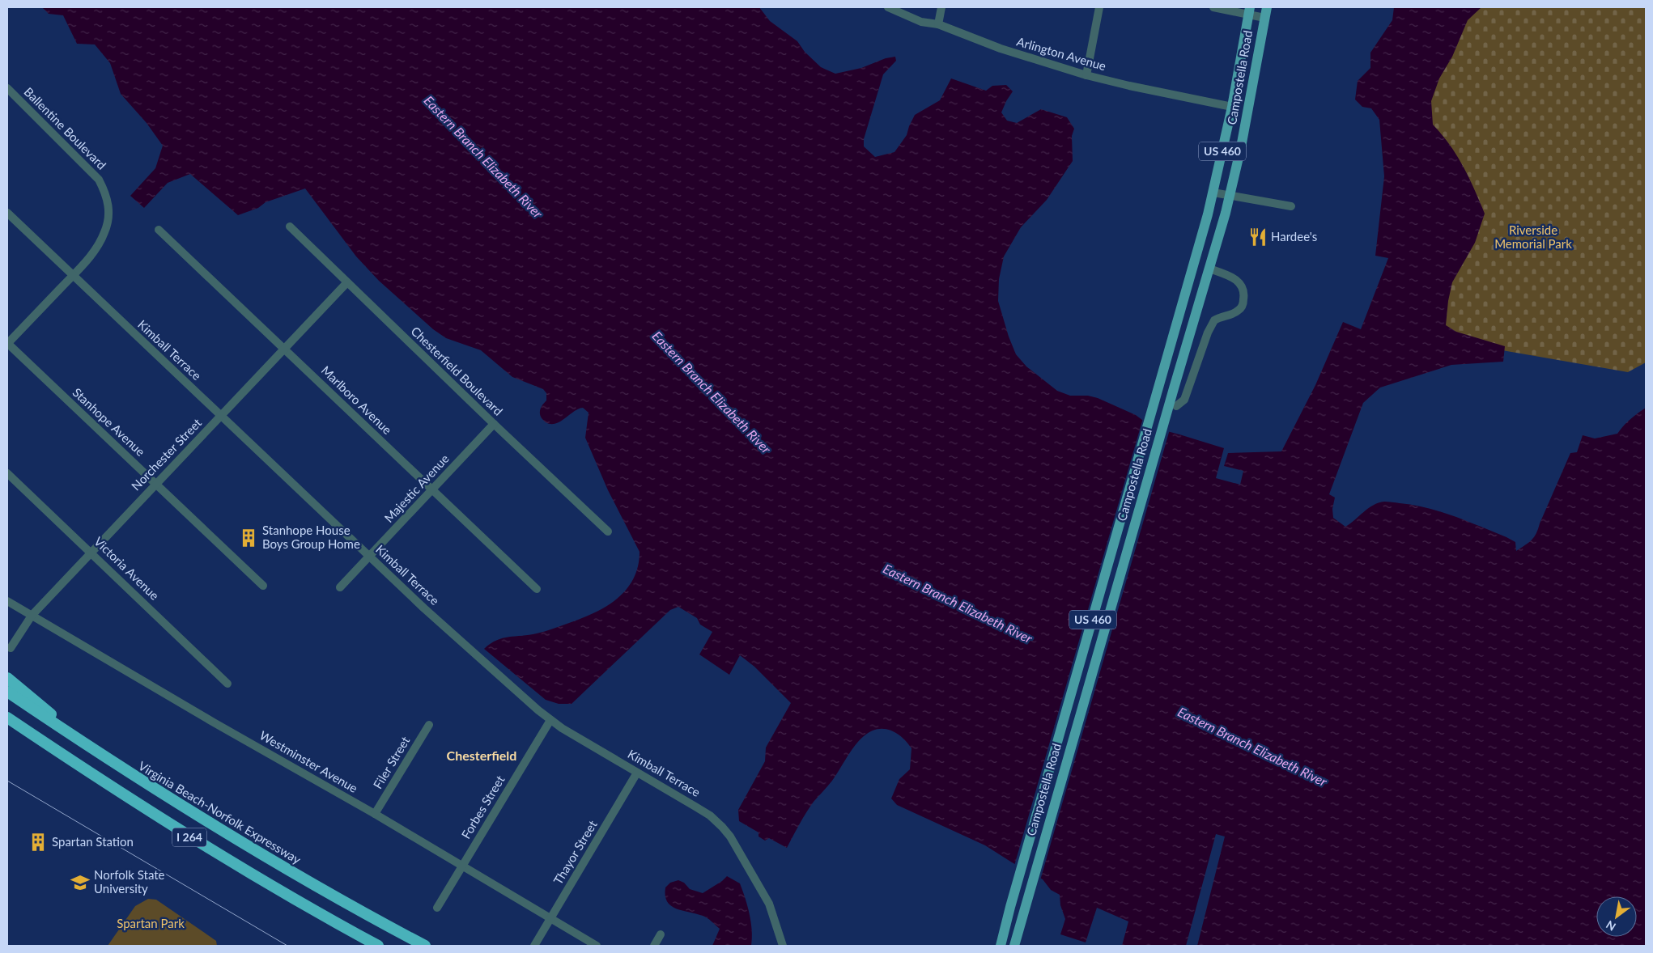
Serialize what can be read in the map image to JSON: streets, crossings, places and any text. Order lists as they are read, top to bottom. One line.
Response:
{"streets":{"highway":["Virginia Beach-Norfolk Expressway","I 264"],"main road":["Campostella Road","US 460"],"street":["Arlington Avenue","Ballentine Boulevard","Kimball Terrace","Chesterfield Boulevard","Marlboro Avenue","Stanhope Avenue","Norchester Street","Majestic Avenue","Victoria Avenue","Westminster Avenue","Filer Street","Forbes Street","Thayor Street"]},"crossings":[["Arlington Avenue","Campostella Road"],["Ballentine Boulevard","Kimball Terrace"],["Ballentine Boulevard","Stanhope Avenue"],["Kimball Terrace","Norchester Street"],["Kimball Terrace","Majestic Avenue"],["Kimball Terrace","Forbes Street"],["Kimball Terrace","Thayor Street"],["Chesterfield Boulevard","Norchester Street"],["Chesterfield Boulevard","Majestic Avenue"],["Marlboro Avenue","Norchester Street"],["Marlboro Avenue","Majestic Avenue"],["Stanhope Avenue","Norchester Street"],["Norchester Street","Victoria Avenue"],["Norchester Street","Westminster Avenue"],["Westminster Avenue","Filer Street"],["Westminster Avenue","Forbes Street"],["Westminster Avenue","Thayor Street"]],"districts":["Chesterfield"],"water":["Eastern Branch Elizabeth River"],"parks":["Riverside Memorial Park","Spartan Park"],"places":{"restaurant":["Hardee's"],"building":["Stanhope House Boys Group Home","Spartan Station"],"school or university":["Norfolk State University"]},"north":"bottom left"}
